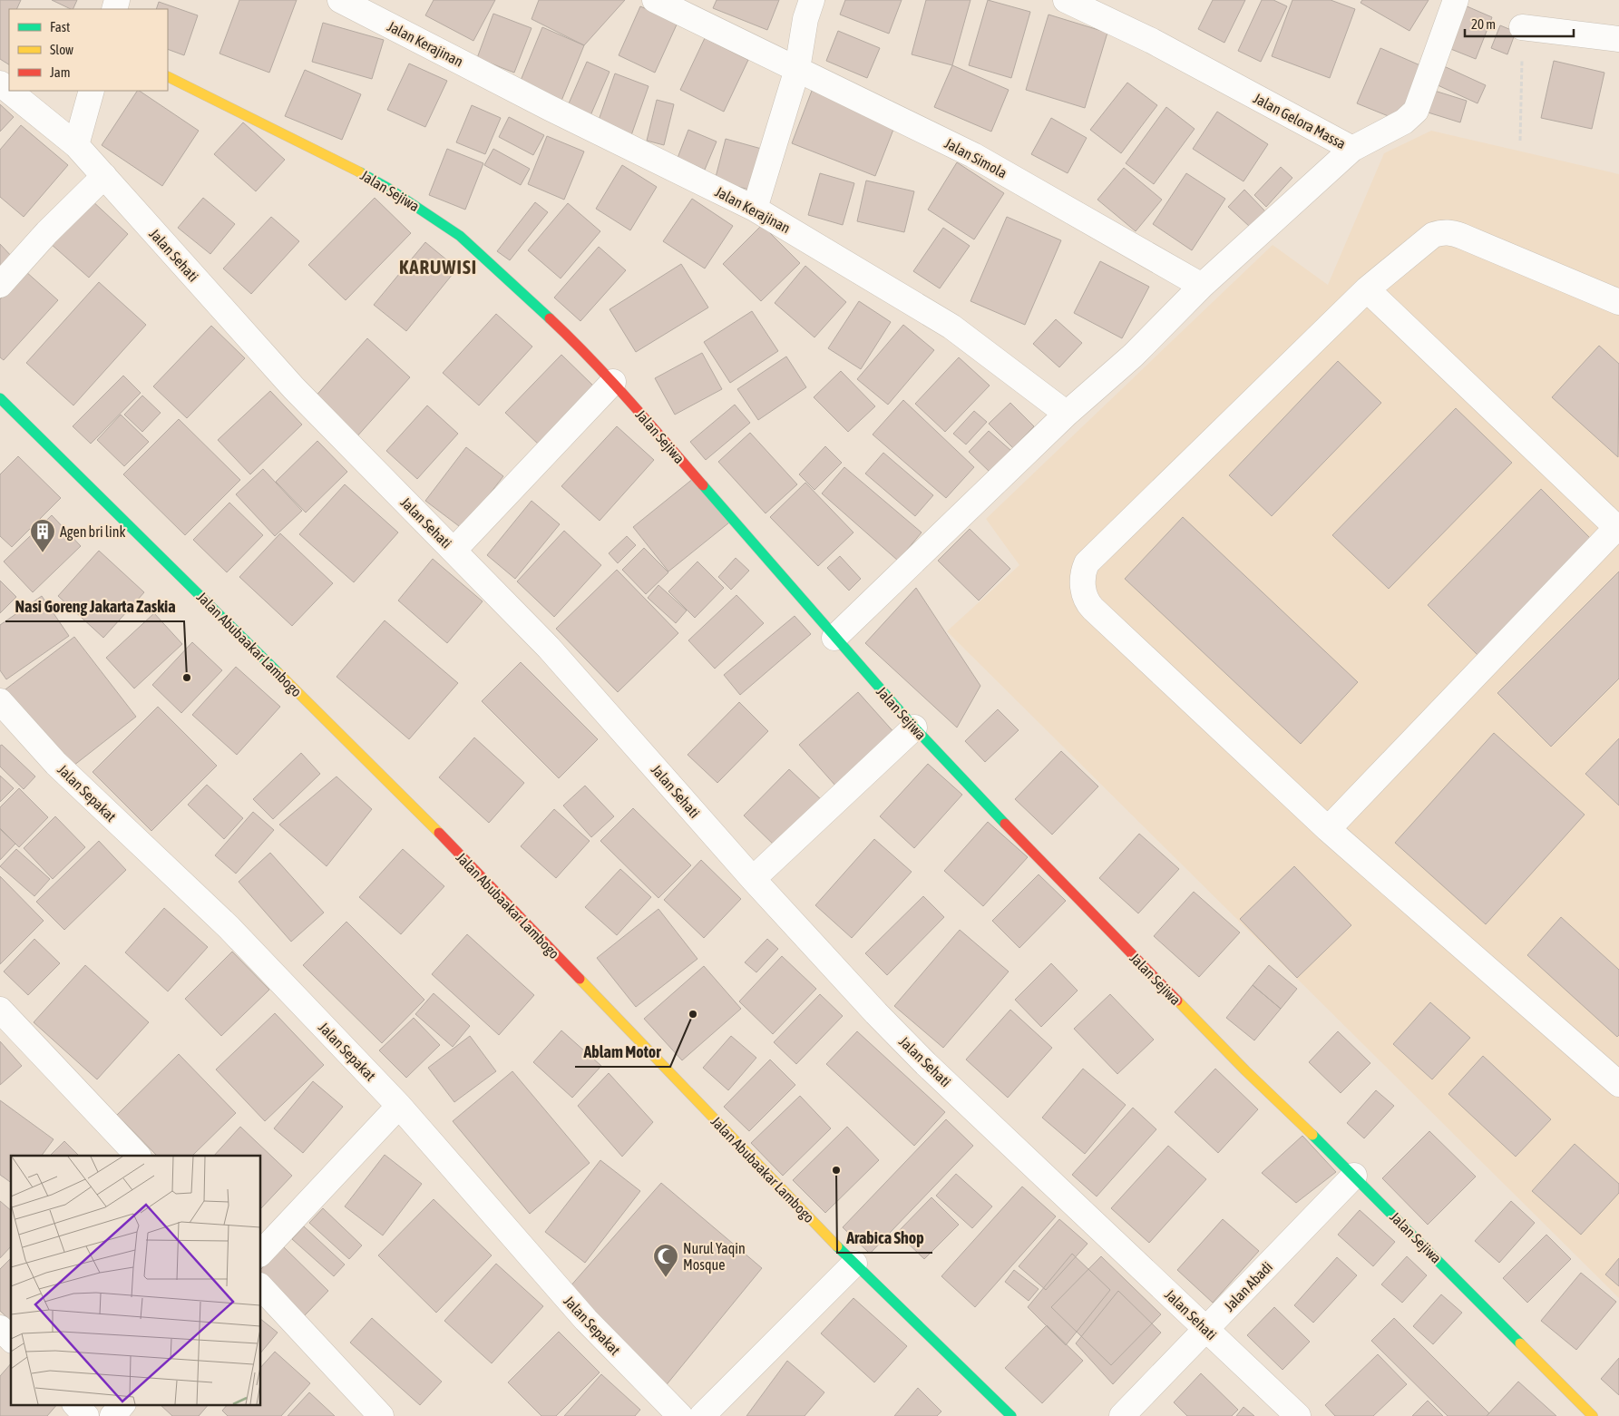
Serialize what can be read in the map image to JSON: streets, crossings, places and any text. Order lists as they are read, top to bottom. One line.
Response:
{"streets":{"street":["Jalan Kerajinan","Jalan Gelora Massa","Jalan Simola","Jalan Sejiwa","Jalan Sehati","Jalan Abubaakar Lambogo","Jalan Sepakat","Jalan Abadi"]},"crossings":[["Jalan Gelora Massa","Jalan Simola"],["Jalan Sejiwa","Jalan Abadi"],["Jalan Sehati","Jalan Abadi"]],"districts":["KARUWISI"],"places":{"building":["Agen bri link"],"other":["Nasi Goreng Jakarta Zaskia","Ablam Motor","Arabica Shop"],"mosque":["Nurul Yaqin Mosque"]},"legend":["Fast","Slow","Jam"],"scale_bar":"20 m"}
